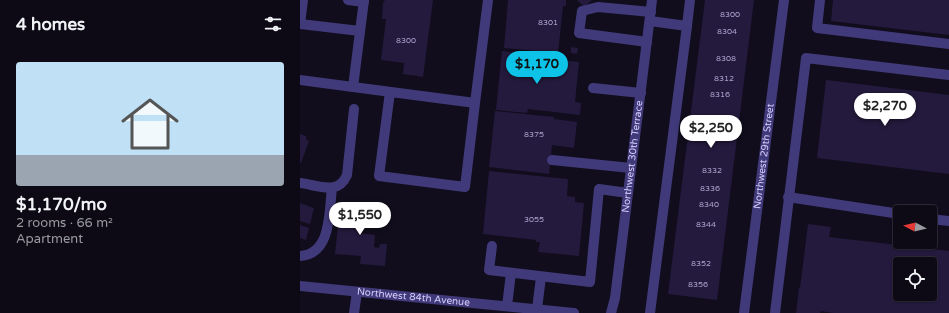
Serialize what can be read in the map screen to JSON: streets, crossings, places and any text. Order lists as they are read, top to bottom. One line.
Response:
{"streets":{"street":["Northwest 30th Terrace","Northwest 29th Street","Northwest 84th Avenue"]},"house_numbers":["8300","8301","8304","8300","8308","8312","8316","8375","8332","8336","8340","3055","8344","8352","8356"],"north":"left","page":{"heading":"4 homes","list":[{"name":"$1,170/mo","note":"2 rooms · 66 m² · Apartment"}],"price":["$1,170","$2,270","$2,250","$1,550"]}}
